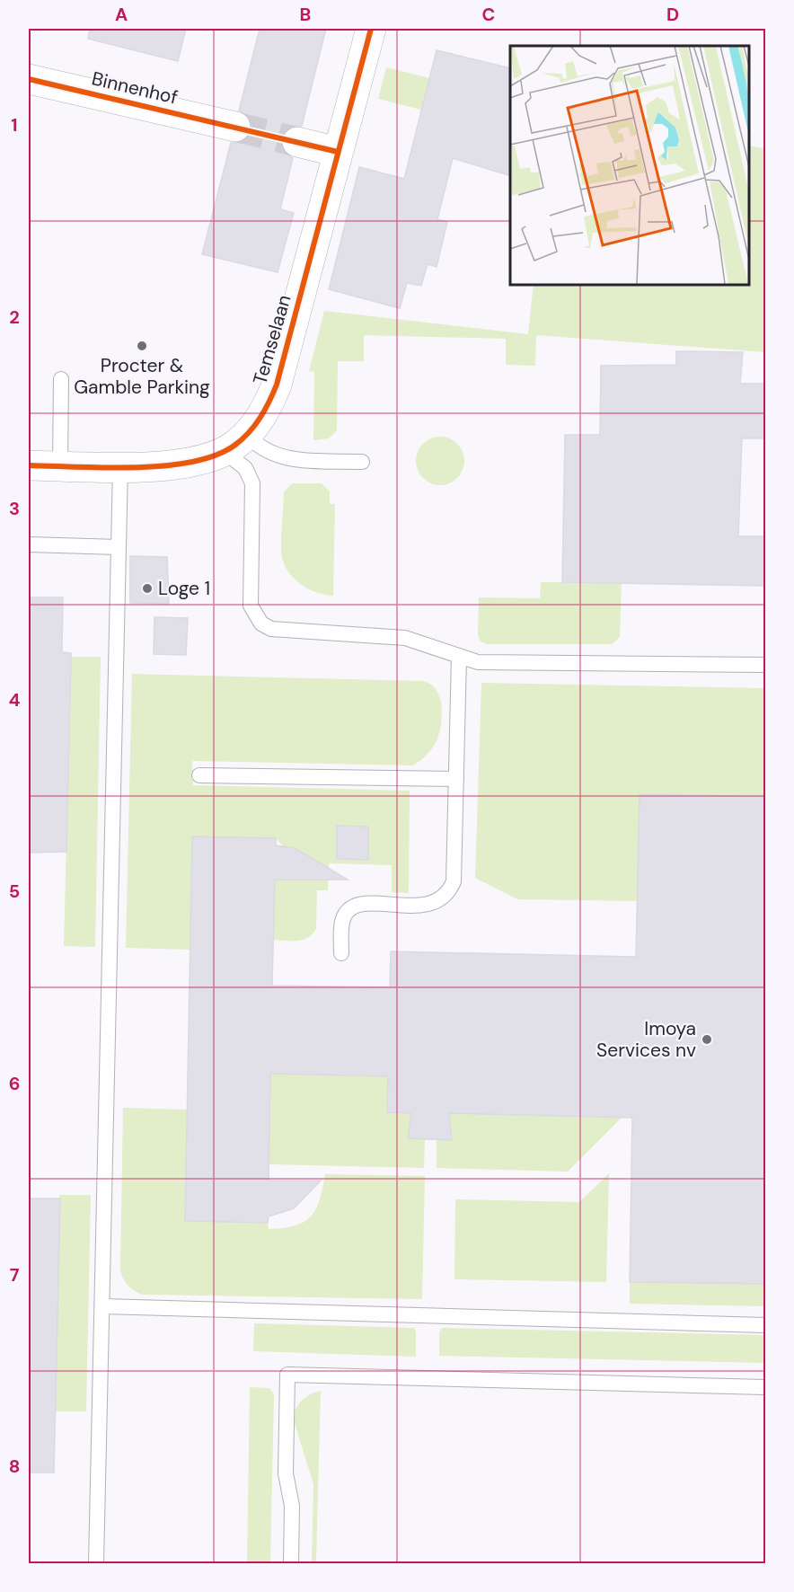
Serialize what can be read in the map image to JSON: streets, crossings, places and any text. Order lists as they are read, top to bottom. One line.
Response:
{"streets":{"street":["Binnenhof","Temselaan"]},"places":["Procter & Gamble Parking","Loge 1","Imoya Services nv"],"grid":{"columns":["A","B","C","D"],"rows":["1","2","3","4","5","6","7","8"]}}
